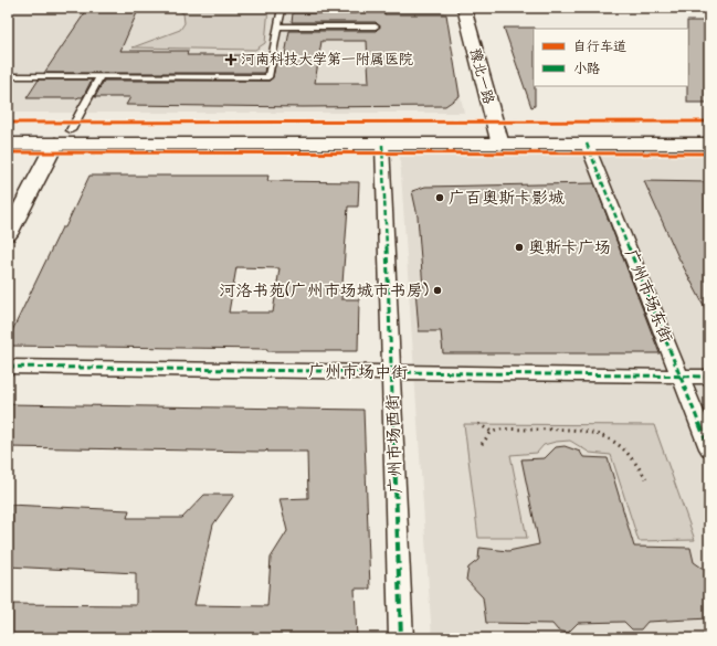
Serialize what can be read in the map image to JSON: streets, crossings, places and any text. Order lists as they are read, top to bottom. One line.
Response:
{"streets":{"street":["豫北一路","广州市场东街","广州市场中街","广州市场西街"]},"crossings":[["广州市场东街","广州市场中街"],["广州市场中街","广州市场西街"]],"places":{"health":["河南科技大学第一附属医院"],"other":["广百奥斯卡影城","奥斯卡广场","河洛书苑(广州市场城市书房)"]},"legend":["自行车道","小路"]}
